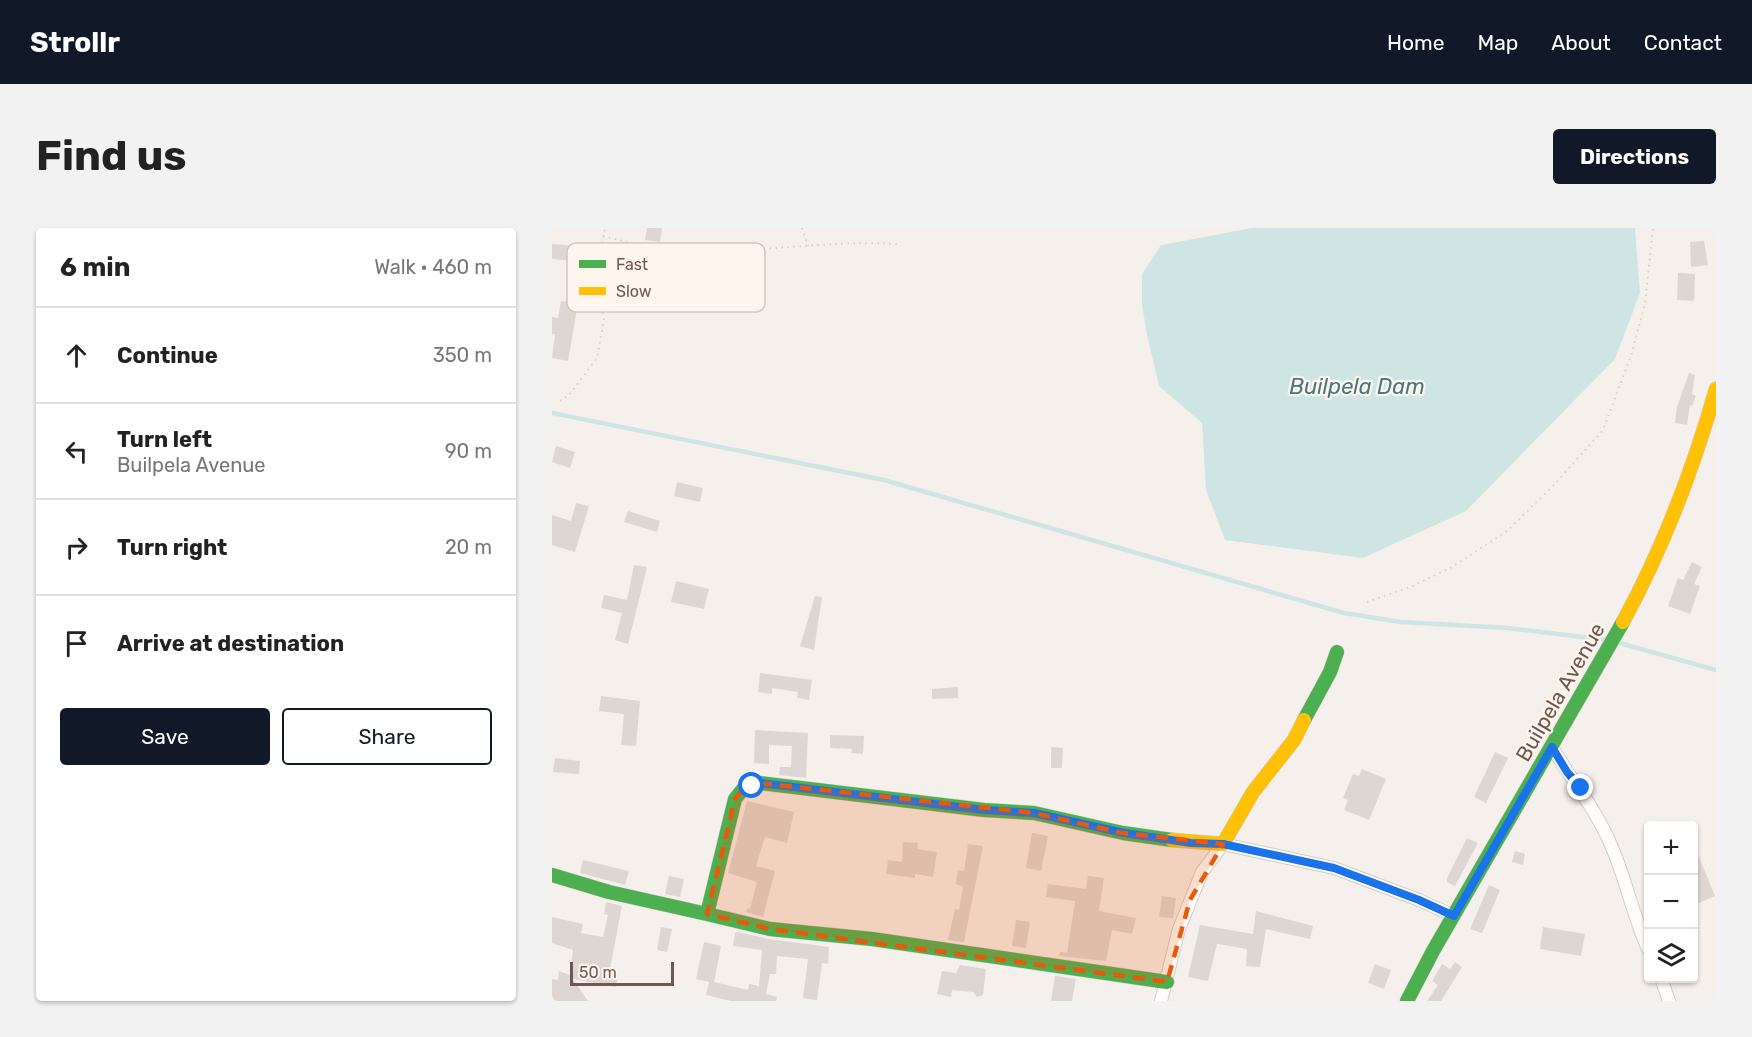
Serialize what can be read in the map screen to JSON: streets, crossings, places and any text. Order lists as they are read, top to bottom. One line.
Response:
{"streets":{"street":["Builpela Avenue"]},"water":["Builpela Dam"],"legend":["Fast","Slow"],"scale_bar":"50 m","page":{"header":"Strollr","nav":["Home","Map","About","Contact"],"buttons":["Directions",["Save","Share"]],"title":"Find us","heading":["6 min","Walk · 460 m"],"list":[["Continue","350 m"],["Turn left","Builpela Avenue","90 m"],["Turn right","20 m"],"Arrive at destination"],"map_buttons":["+","−"],"scale":"50 m"}}
